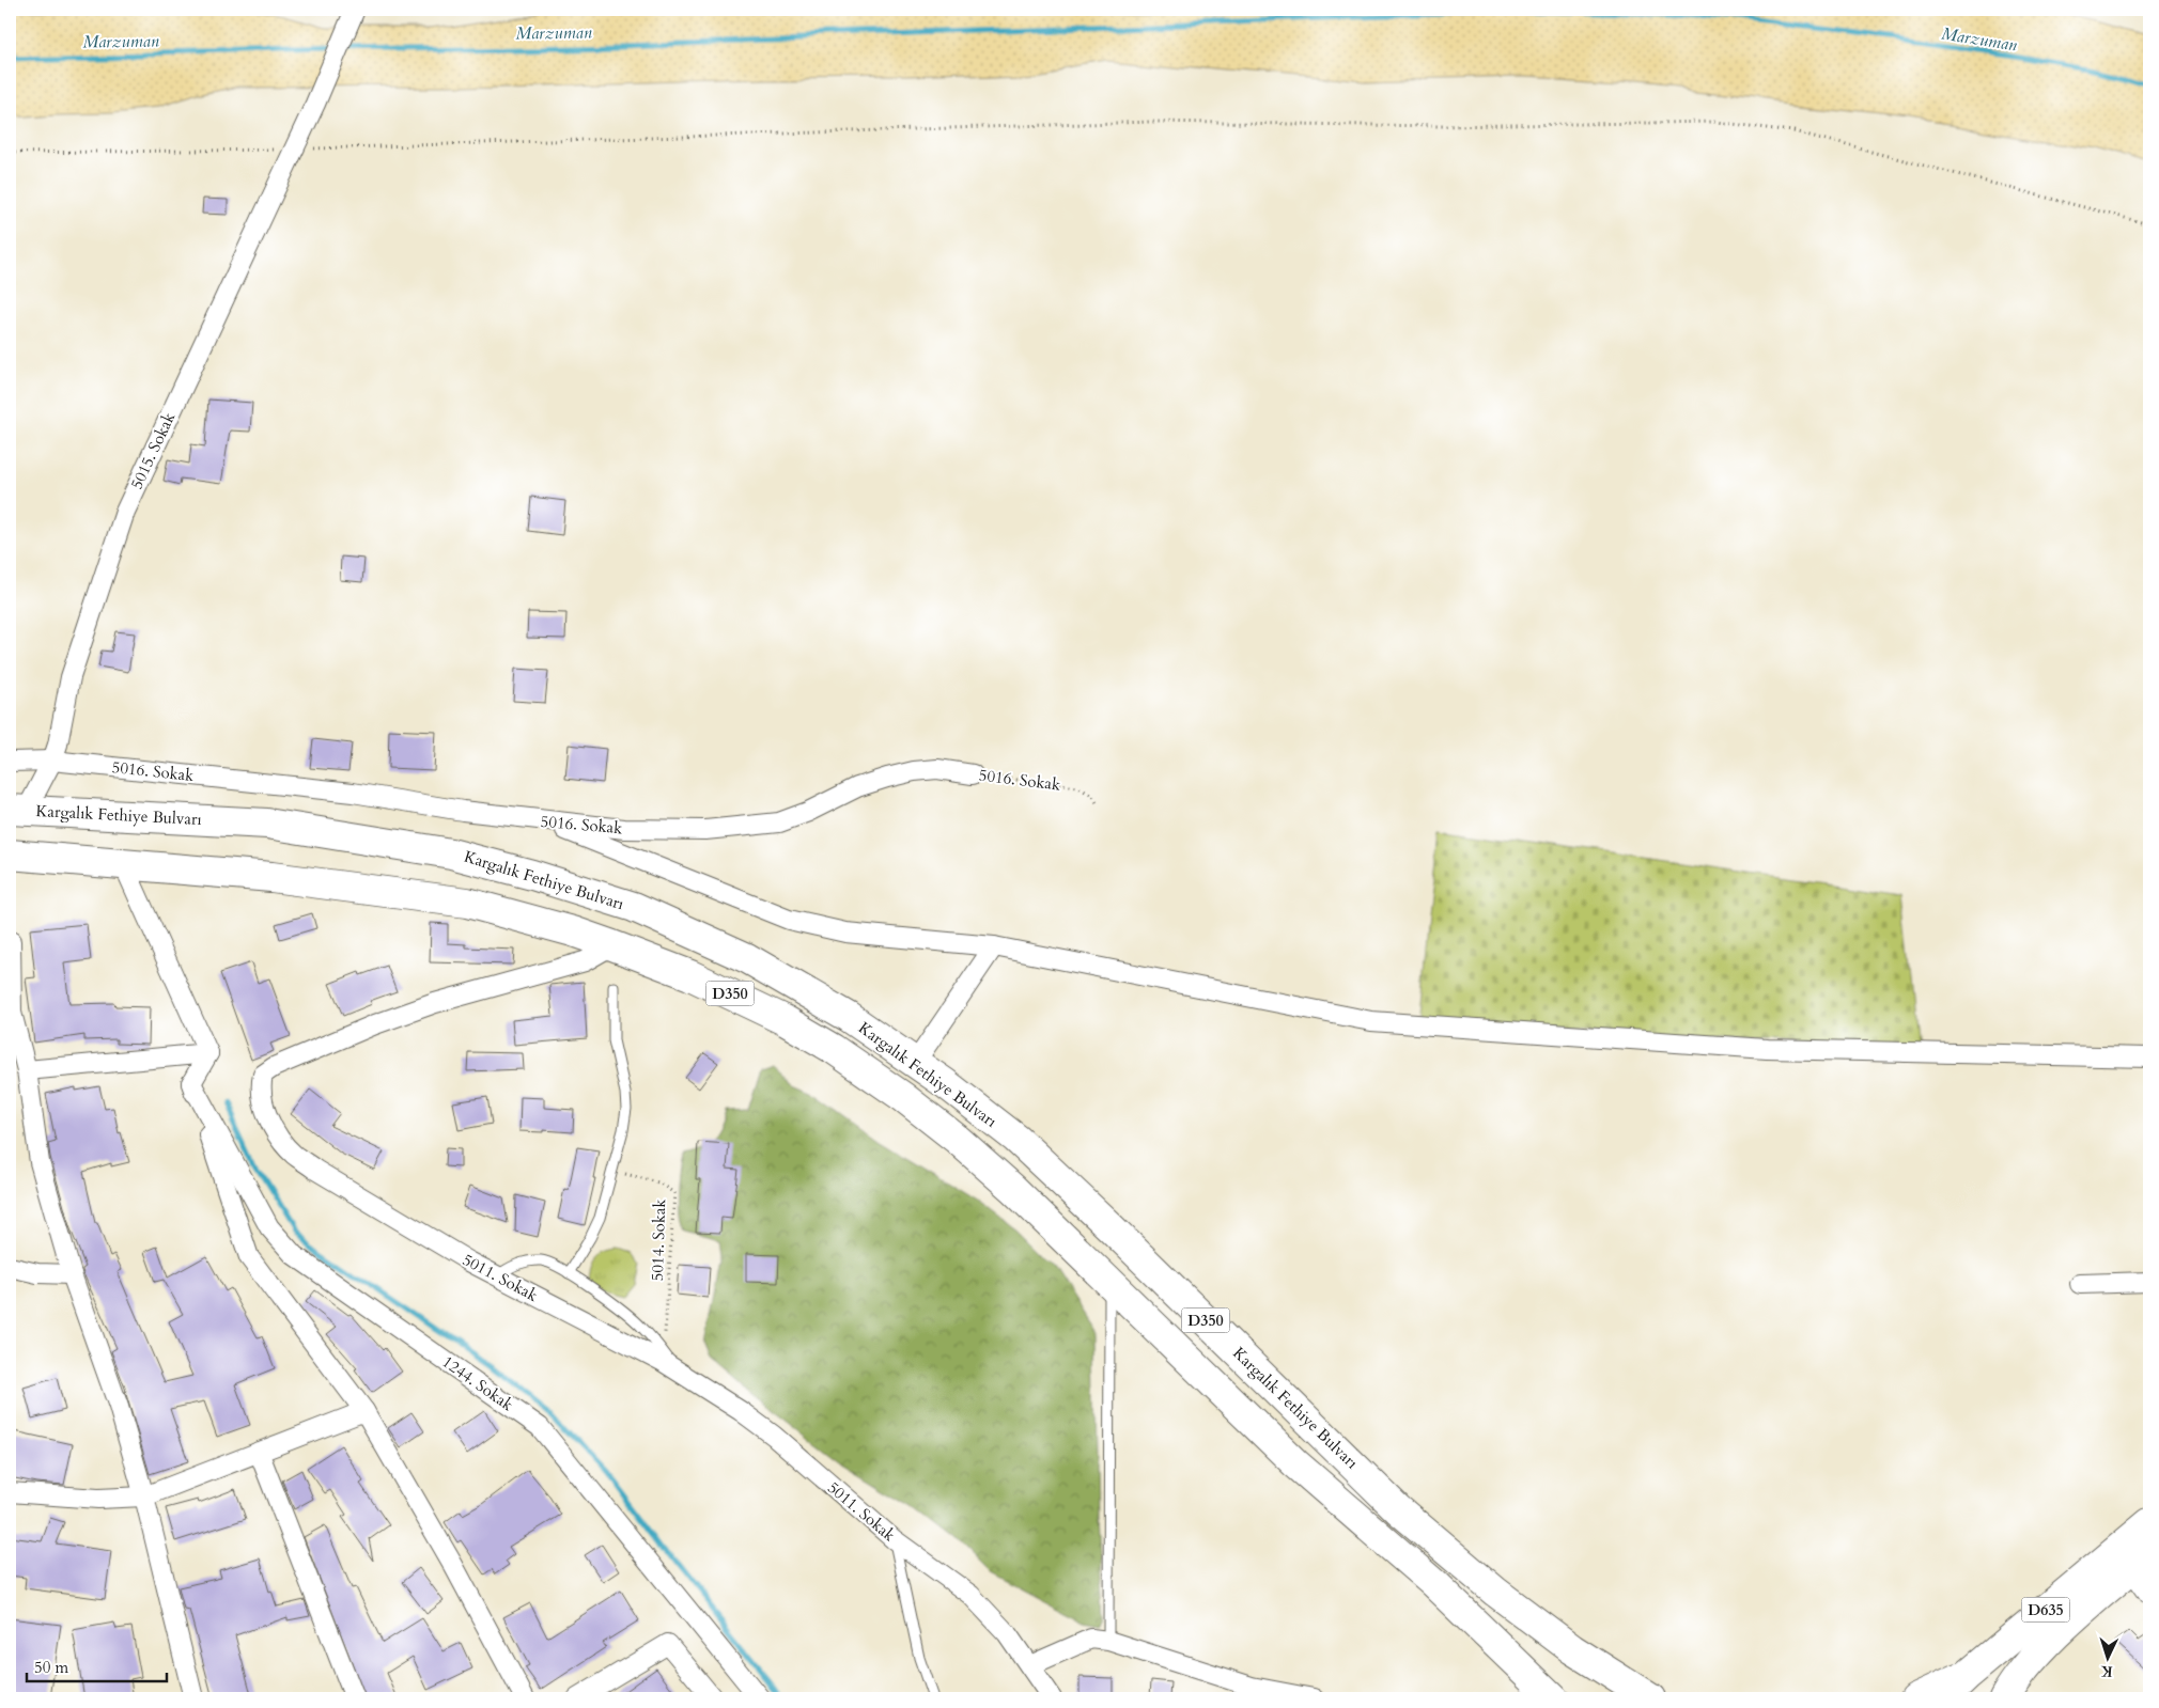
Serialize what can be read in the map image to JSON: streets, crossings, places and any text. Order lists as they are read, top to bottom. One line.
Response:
{"streets":{"highway":["Kargalık Fethiye Bulvarı","D350","D635"],"street":["5015. Sokak","5016. Sokak","5011. Sokak","1244. Sokak"],"path":["5014. Sokak"]},"crossings":[["5015. Sokak","5016. Sokak"],["5015. Sokak","Kargalık Fethiye Bulvarı"],["Kargalık Fethiye Bulvarı","5011. Sokak"]],"water":["Marzuman"],"scale_bar":"50 m","north":"bottom"}
